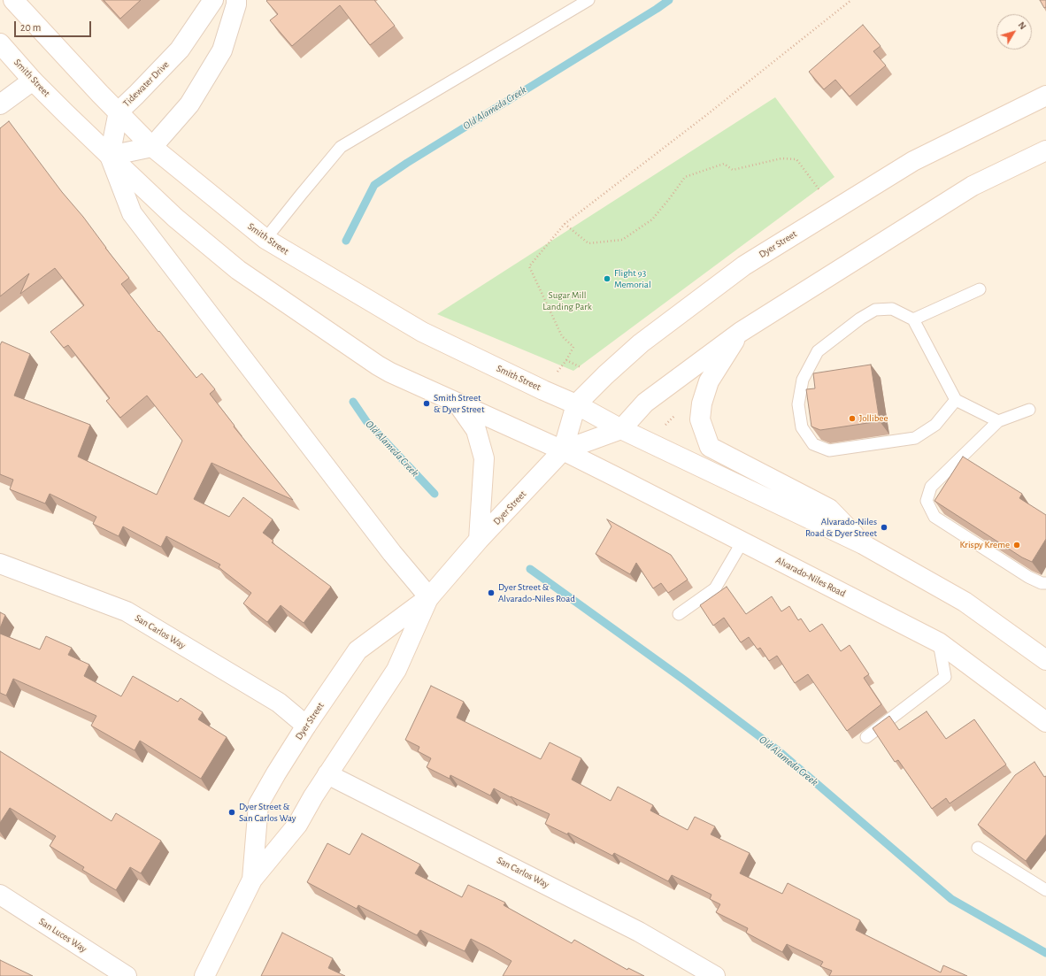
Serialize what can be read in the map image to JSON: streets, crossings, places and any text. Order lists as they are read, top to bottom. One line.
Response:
{"streets":{"main road":["Smith Street","Tidewater Drive","Dyer Street","Alvarado-Niles Road","San Carlos Way","San Luces Way"]},"crossings":[["Smith Street","Tidewater Drive"],["Smith Street","Dyer Street"],["Smith Street","Alvarado-Niles Road"],["Dyer Street","Alvarado-Niles Road"],["Dyer Street","San Carlos Way"]],"water":["Old Alameda Creek"],"parks":["Sugar Mill Landing Park"],"places":["Flight 93 Memorial","Smith Street & Dyer Street","Jollibee","Alvarado-Niles Road & Dyer Street","Krispy Kreme","Dyer Street & Alvarado-Niles Road","Dyer Street & San Carlos Way"],"scale_bar":"20 m","north":"top right"}
